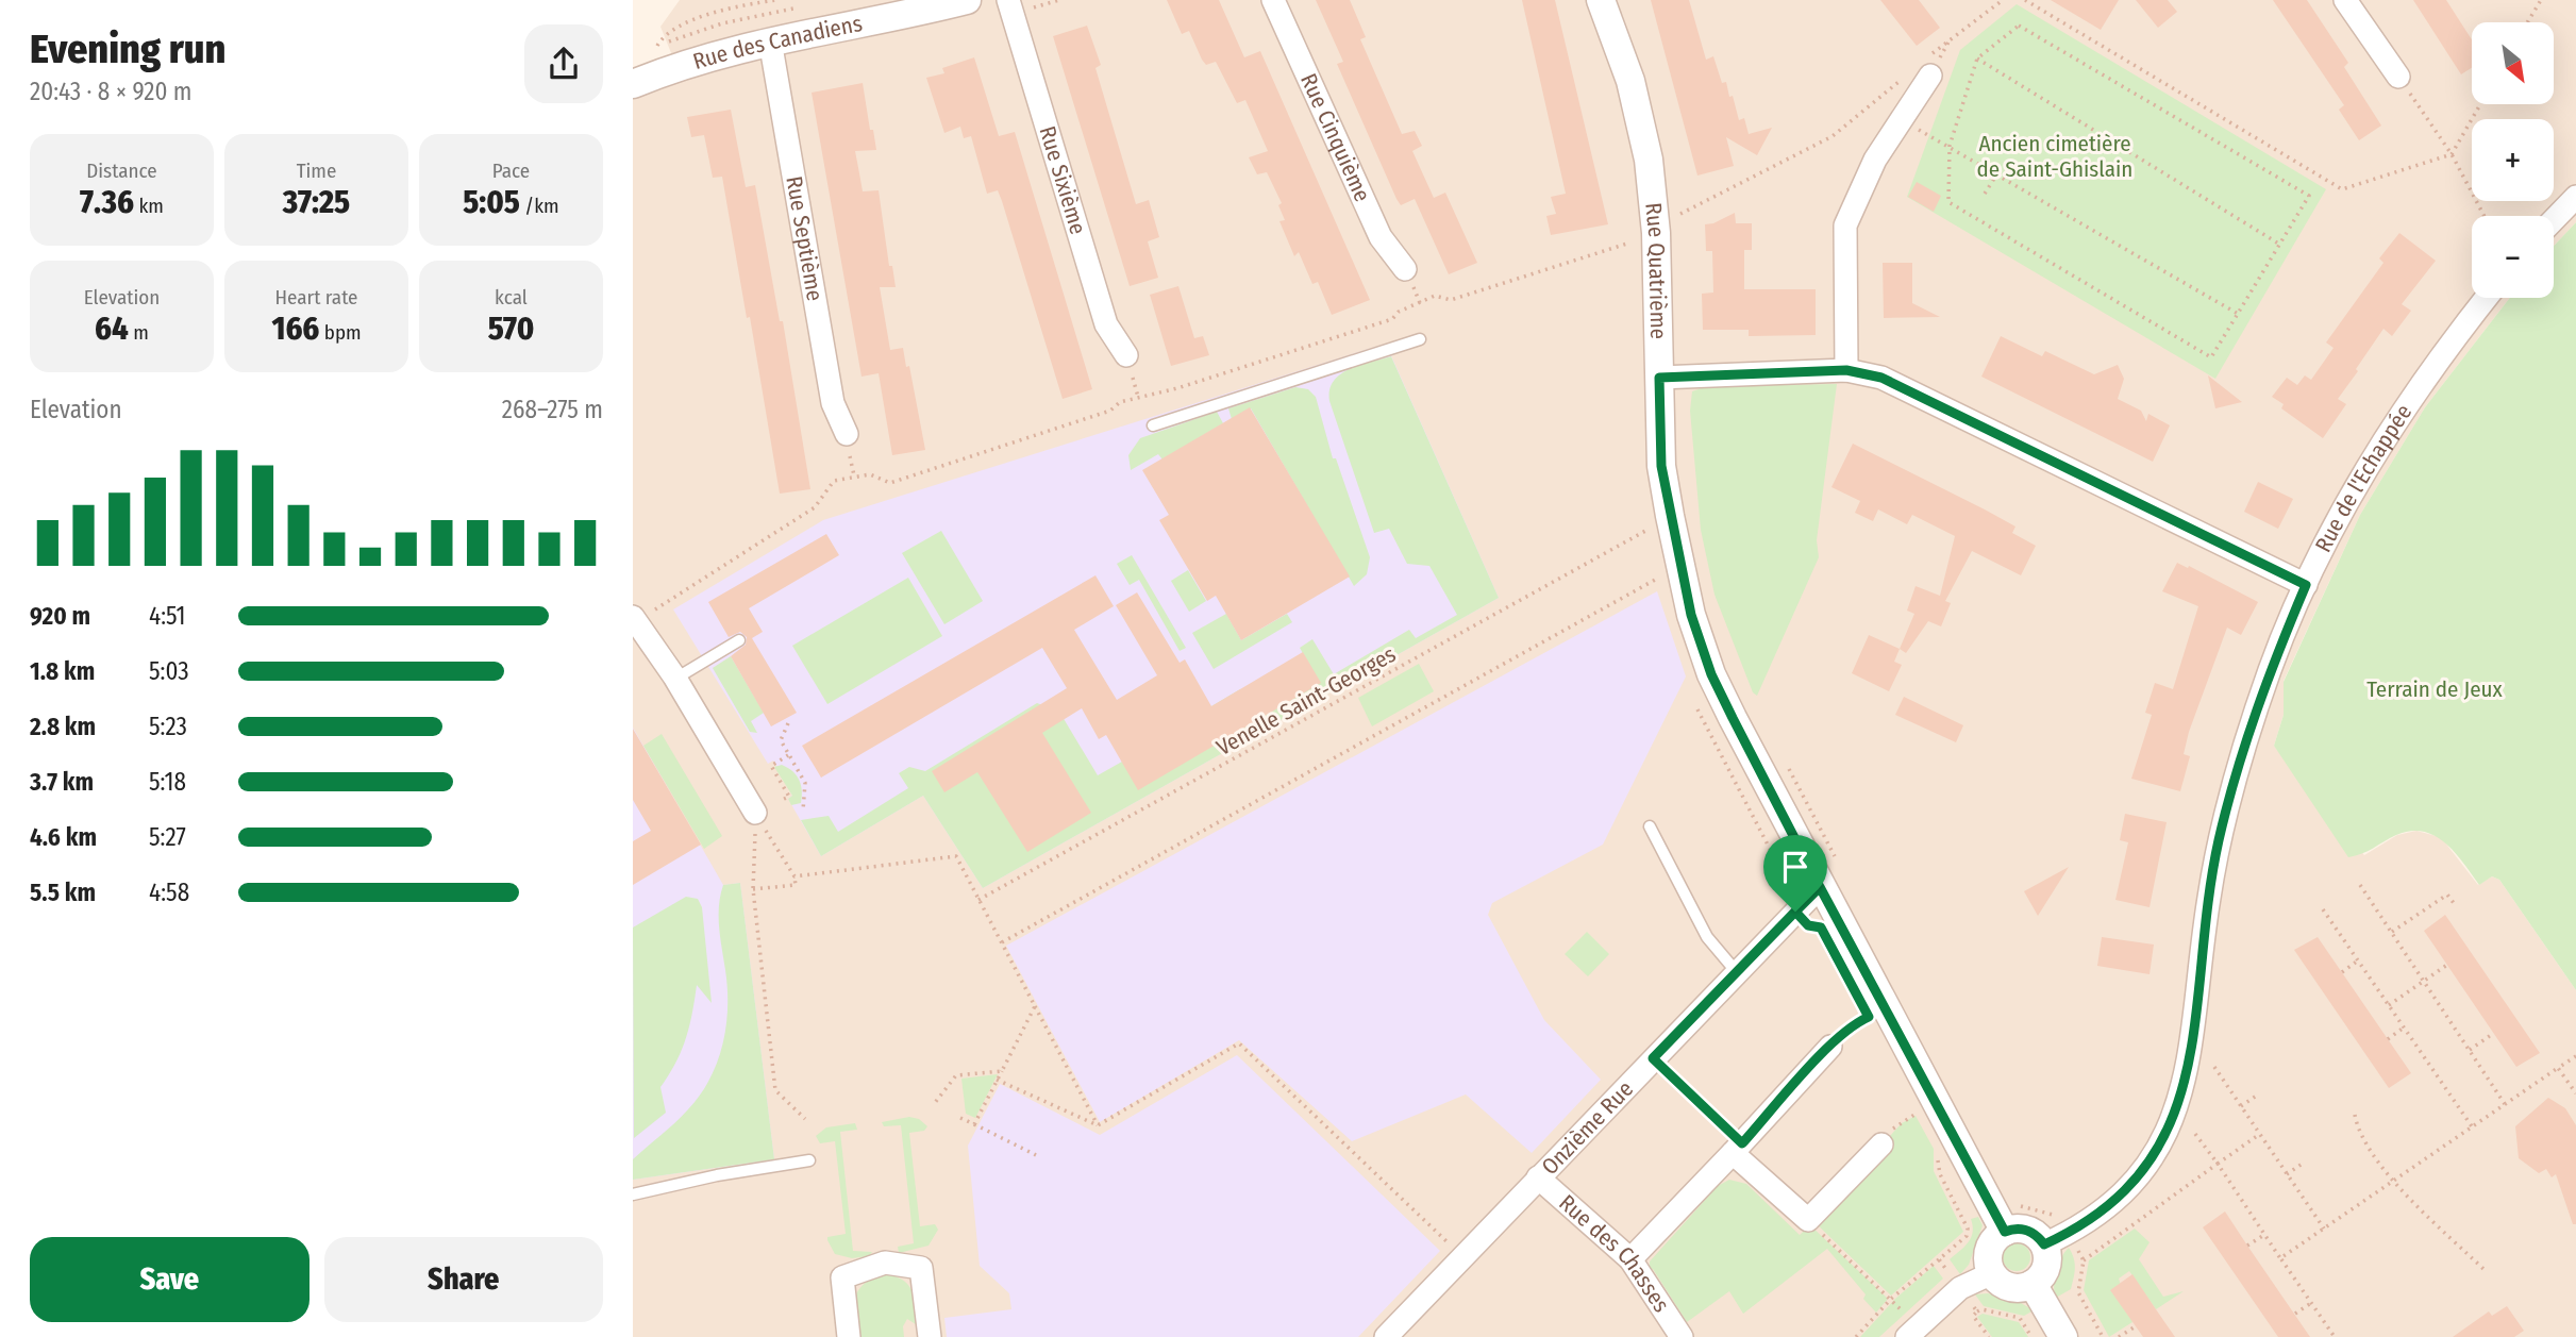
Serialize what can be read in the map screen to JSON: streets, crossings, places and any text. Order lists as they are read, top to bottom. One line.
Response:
{"streets":{"street":["Rue des Canadiens","Rue Cinquième","Rue Sixième","Rue Septième","Rue Quatrième","Rue de l'Echappée","Onzième Rue","Rue des Chasses"],"path":["Venelle Saint-Georges"]},"crossings":[["Rue des Canadiens","Rue Septième"],["Rue Quatrième","Rue de l'Echappée"],["Rue Quatrième","Onzième Rue"],["Onzième Rue","Rue des Chasses"]],"parks":["Ancien cimetière de Saint-Ghislain","Terrain de Jeux"],"north":"bottom right","page":{"heading":["Evening run","20:43 · 8 × 920 m"],"map_buttons":["+","−"],"stats":[["Distance","7.36 km"],["Time","37:25"],["Pace","5:05 /km"],["Elevation","64 m"],["Heart rate","166 bpm"],["kcal","570"]],"chart":["Elevation","268–275 m"],"list":[{"name":"920 m","note":"4:51"},{"name":"1.8 km","note":"5:03"},{"name":"2.8 km","note":"5:23"},{"name":"3.7 km","note":"5:18"},{"name":"4.6 km","note":"5:27"},{"name":"5.5 km","note":"4:58"}],"buttons":["Save","Share"]}}
